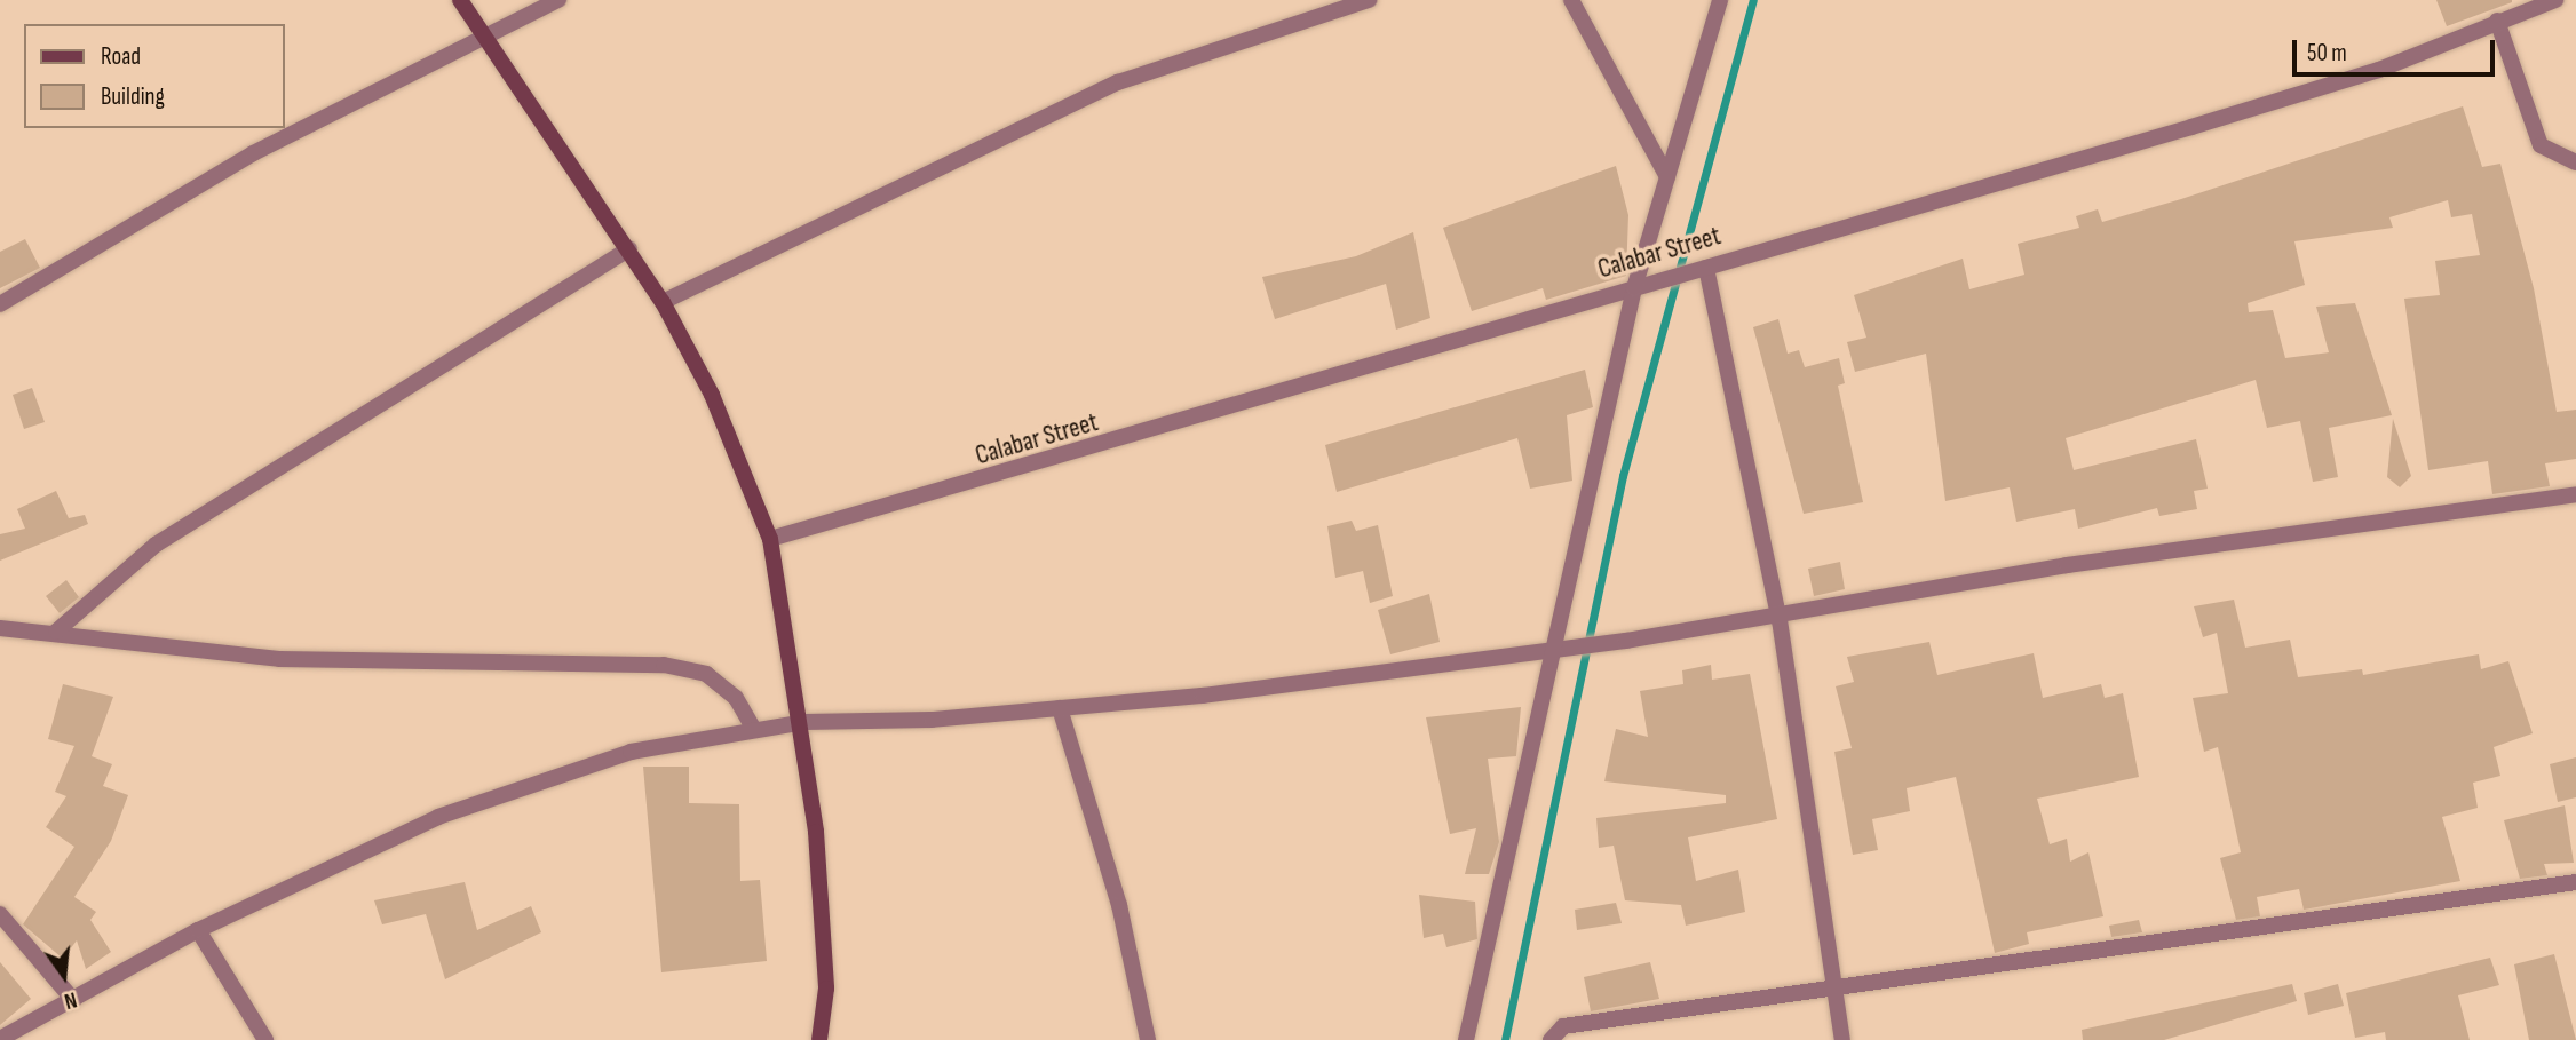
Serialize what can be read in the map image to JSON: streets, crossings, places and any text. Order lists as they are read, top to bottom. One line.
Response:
{"streets":{"street":["Calabar Street"]},"legend":["Road","Building"],"scale_bar":"50 m","north":"bottom"}
